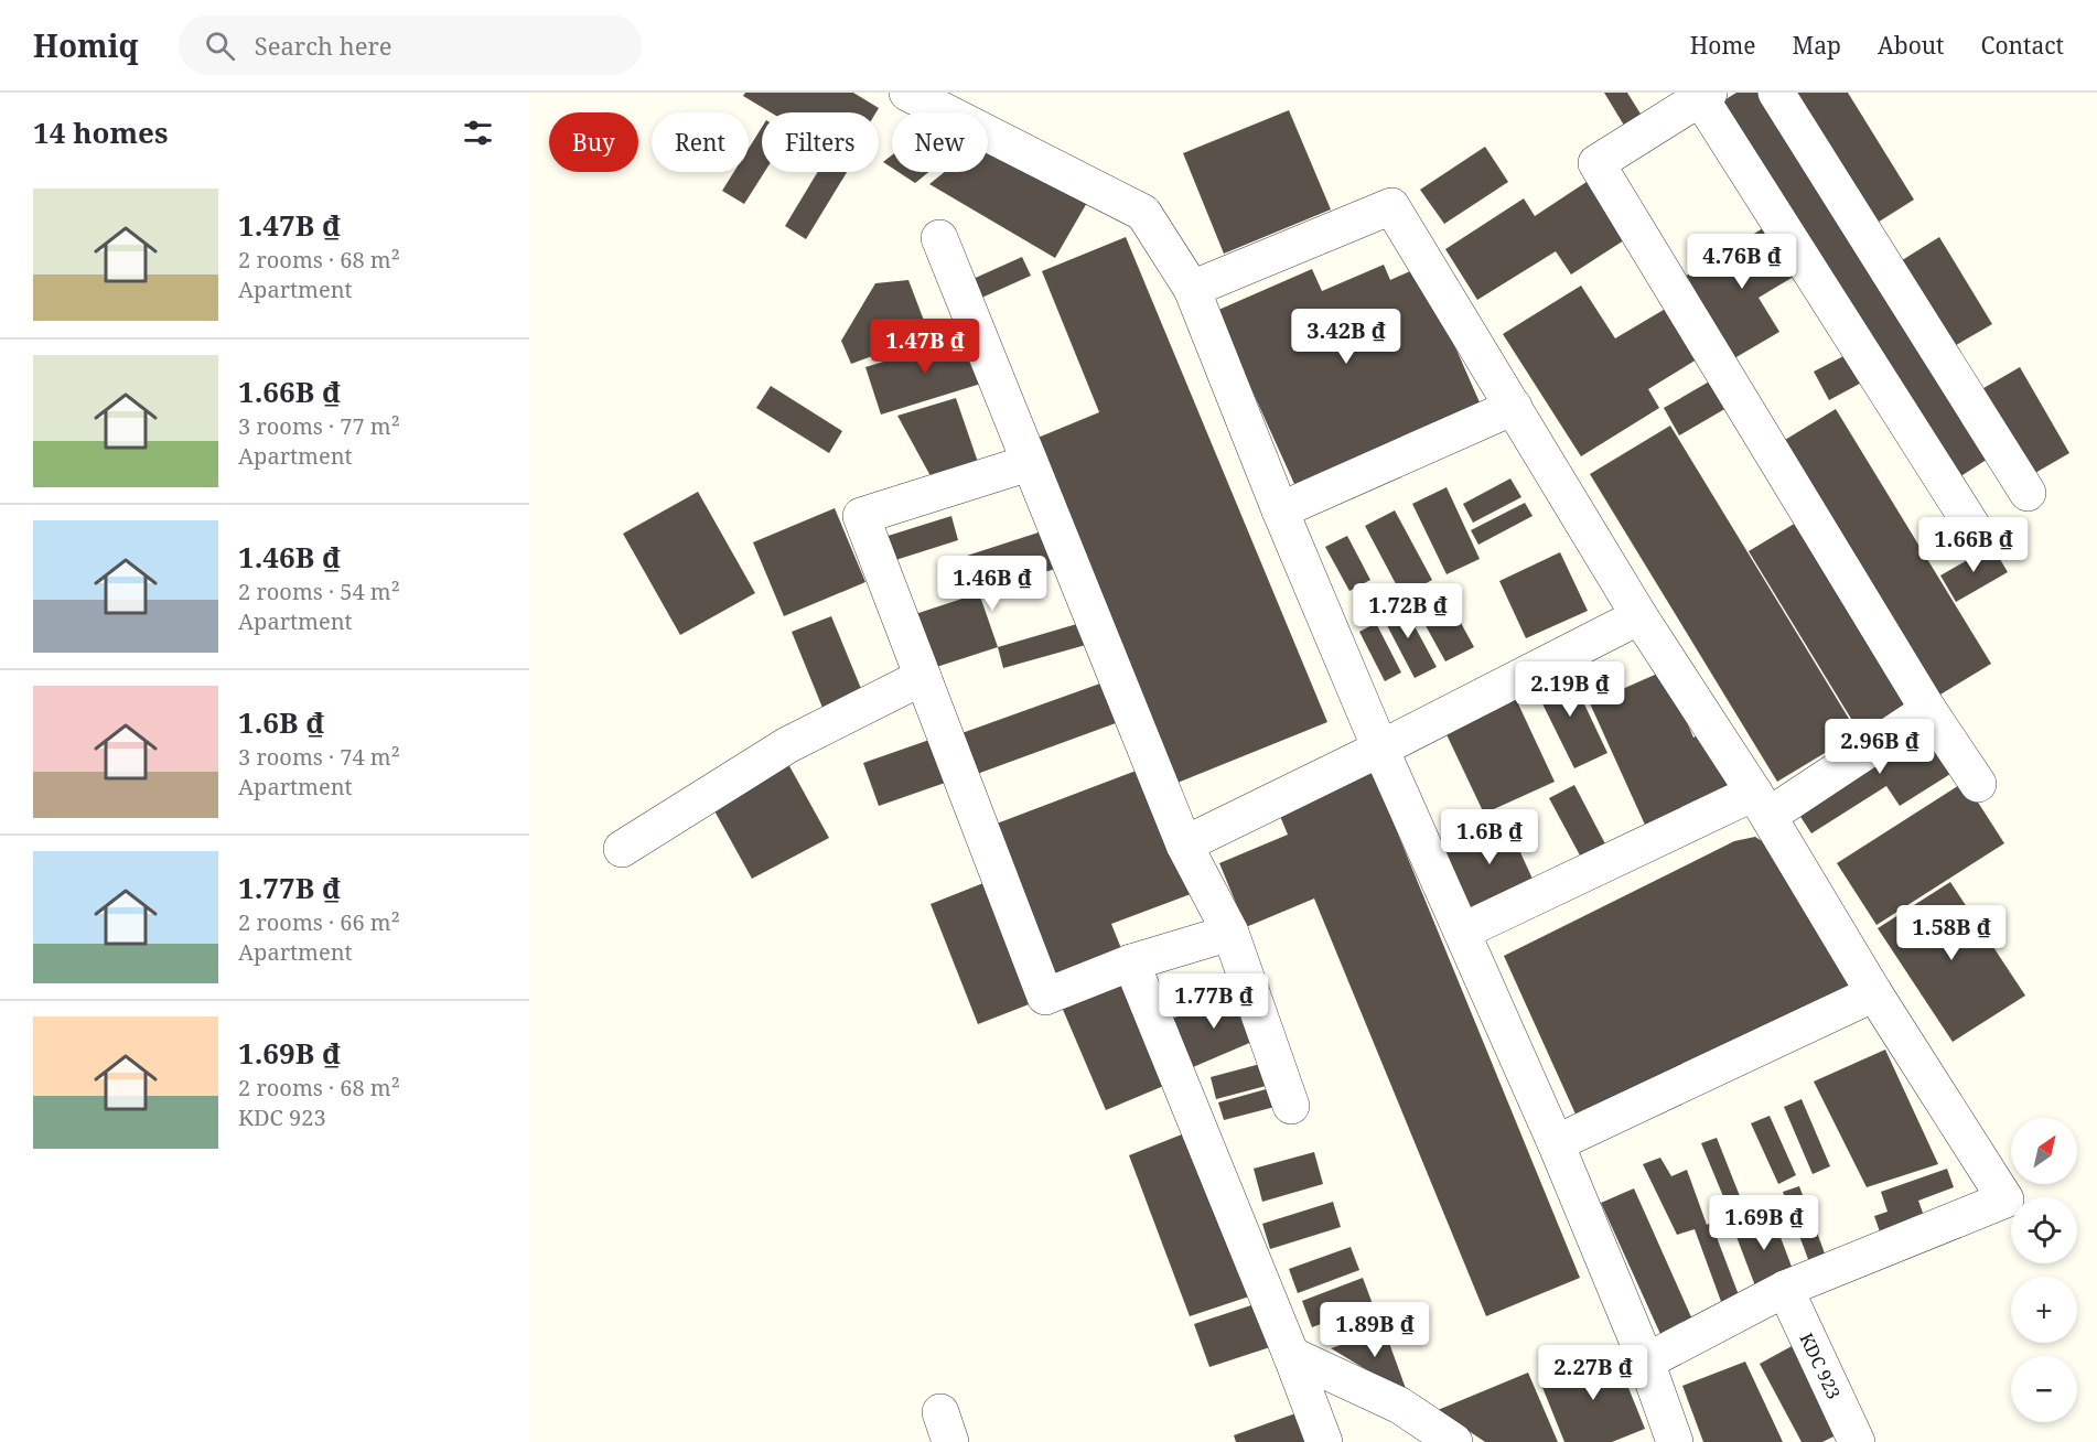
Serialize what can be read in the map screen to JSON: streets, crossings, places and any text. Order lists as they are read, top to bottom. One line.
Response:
{"streets":{"street":["KDC 923"]},"north":"top right","page":{"header":"Homiq","search":"Search here","nav":["Home","Map","About","Contact"],"heading":"14 homes","chip":["Buy","Rent","Filters","New"],"list":[{"name":"1.47B ₫","note":"2 rooms · 68 m² · Apartment"},{"name":"1.66B ₫","note":"3 rooms · 77 m² · Apartment"},{"name":"1.46B ₫","note":"2 rooms · 54 m² · Apartment"},{"name":"1.6B ₫","note":"3 rooms · 74 m² · Apartment"},{"name":"1.77B ₫","note":"2 rooms · 66 m² · Apartment"},{"name":"1.69B ₫","note":"2 rooms · 68 m² · KDC 923"}],"price":["4.76B ₫","3.42B ₫","1.47B ₫","1.66B ₫","1.46B ₫","1.72B ₫","2.19B ₫","2.96B ₫","1.6B ₫","1.58B ₫","1.77B ₫","1.69B ₫","1.89B ₫","2.27B ₫"],"map_buttons":["+","−"]}}
